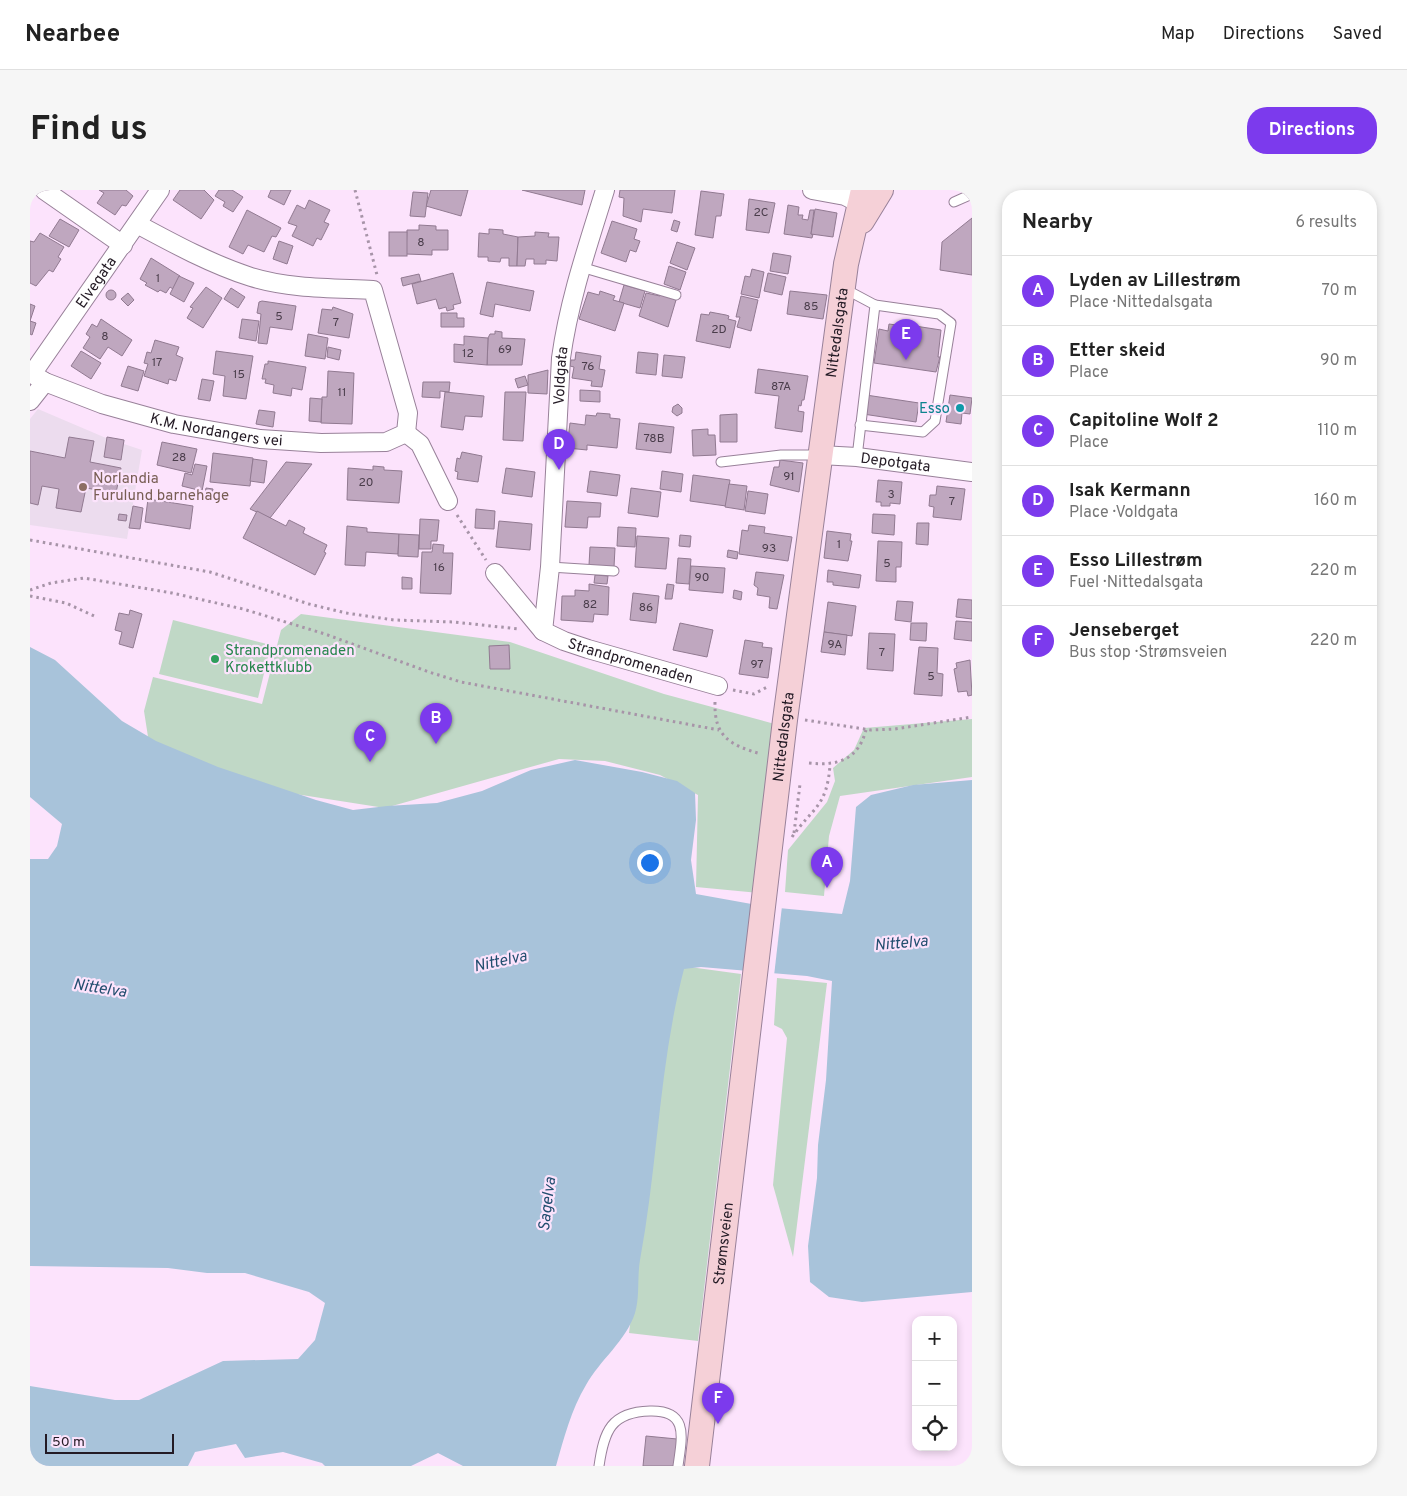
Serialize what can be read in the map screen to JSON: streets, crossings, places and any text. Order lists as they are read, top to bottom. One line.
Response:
{"streets":{"main road":["Nittedalsgata","Strømsveien"],"street":["Elvegata","Voldgata","K.M. Nordangers vei","Depotgata","Strandpromenaden"]},"crossings":[["Elvegata","K.M. Nordangers vei"],["Nittedalsgata","Depotgata"],["Nittedalsgata","Strømsveien"],["Voldgata","Strandpromenaden"]],"water":["Nittelva","Sagelva"],"places":["Esso","Norlandia Furulund barnehage","Strandpromenaden Krokettklubb"],"house_numbers":["2C","8","1","85","5","7","2D","8","69","12","17","76","15","87A","11","78B","28","91","20","3","7","1","93","5","16","90","82","86","9A","7","97","5"],"scale_bar":"50 m","page":{"header":"Nearbee","nav":["Map","Directions","Saved"],"buttons":"Directions","title":"Find us","heading":["Nearby","6 results"],"list":[{"mark":"A","name":"Lyden av Lillestrøm","note":"Place · Nittedalsgata","value":"70 m"},{"mark":"B","name":"Etter skeid","note":"Place","value":"90 m"},{"mark":"C","name":"Capitoline Wolf 2","note":"Place","value":"110 m"},{"mark":"D","name":"Isak Kermann","note":"Place · Voldgata","value":"160 m"},{"mark":"E","name":"Esso Lillestrøm","note":"Fuel · Nittedalsgata","value":"220 m"},{"mark":"F","name":"Jenseberget","note":"Bus stop · Strømsveien","value":"220 m"}],"pins":["E","D","B","C","A","F"],"map_buttons":["+","−"],"scale":"50 m"}}
